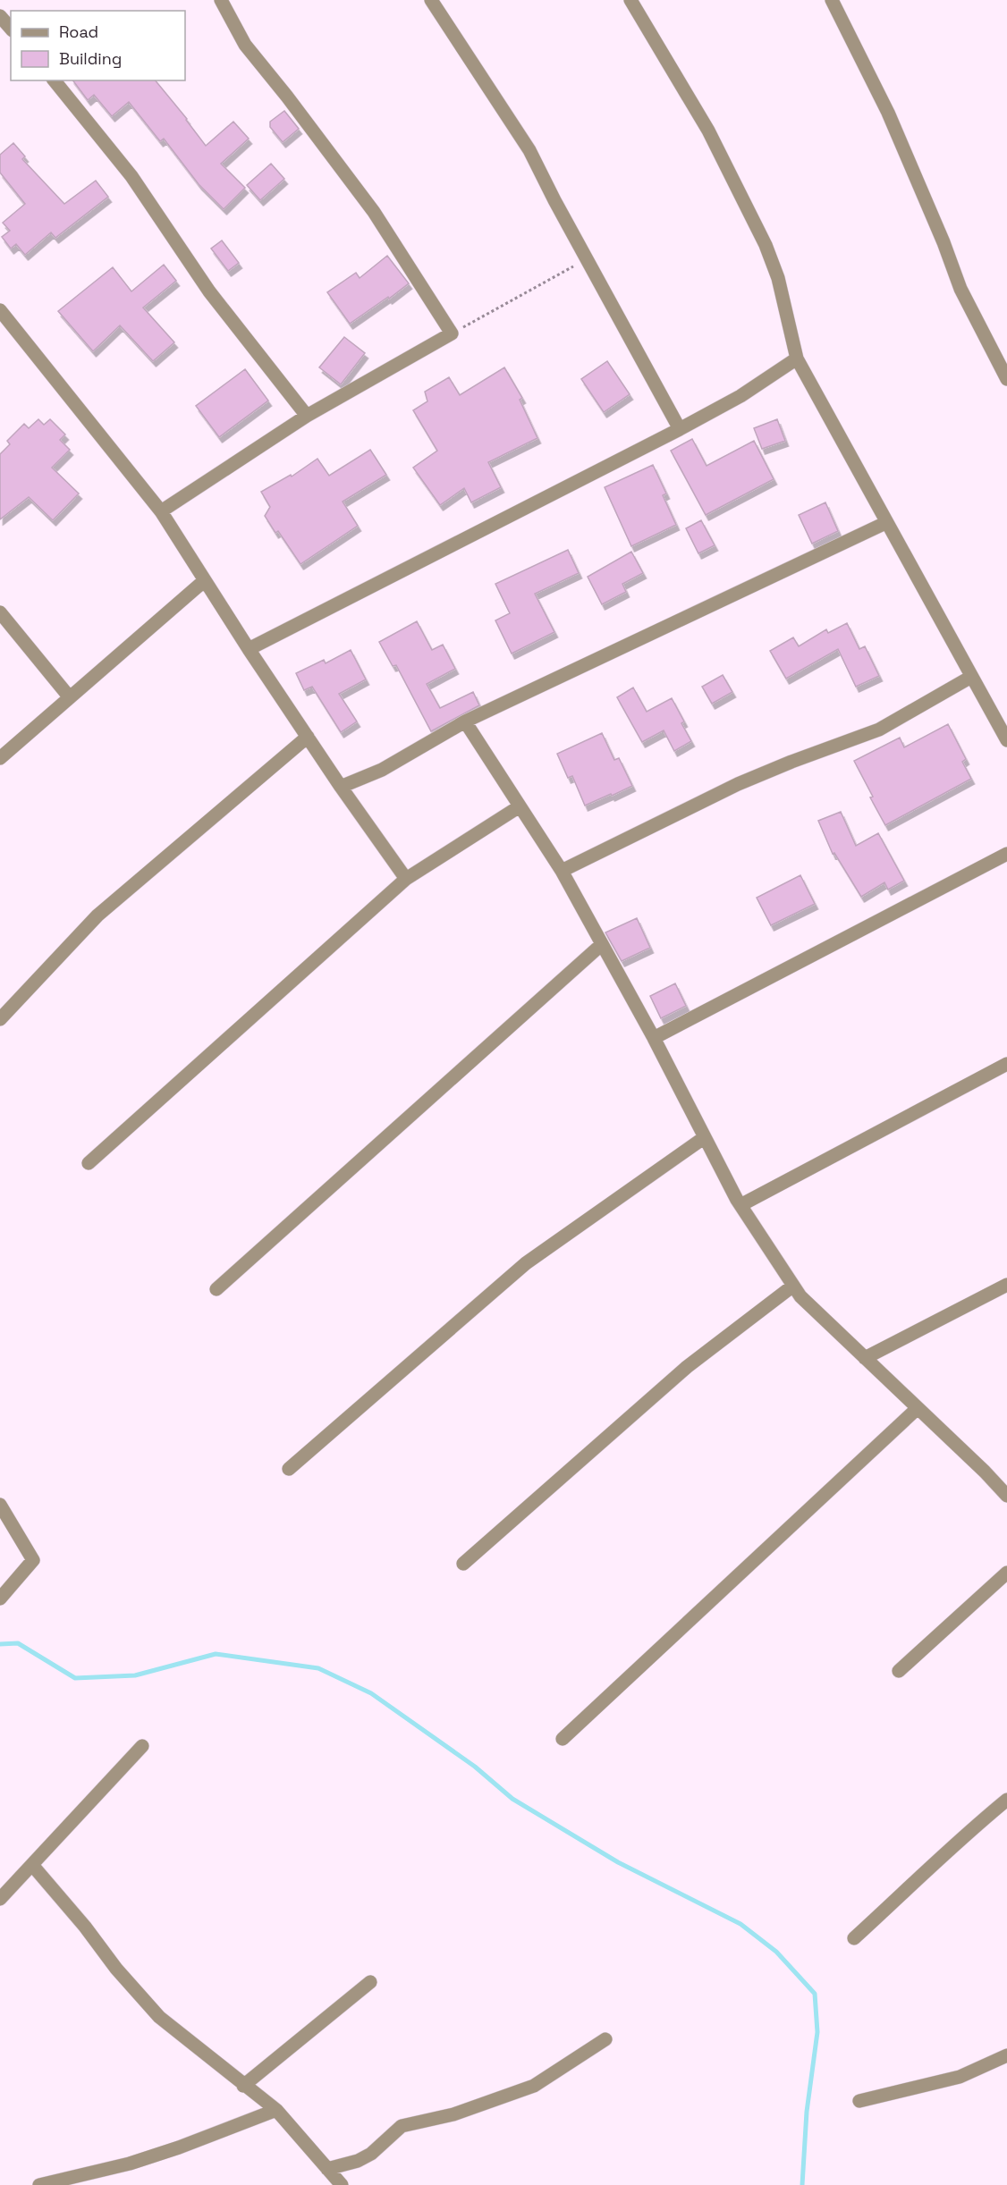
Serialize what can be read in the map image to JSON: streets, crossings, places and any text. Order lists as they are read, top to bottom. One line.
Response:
{"legend":["Road","Building"]}
